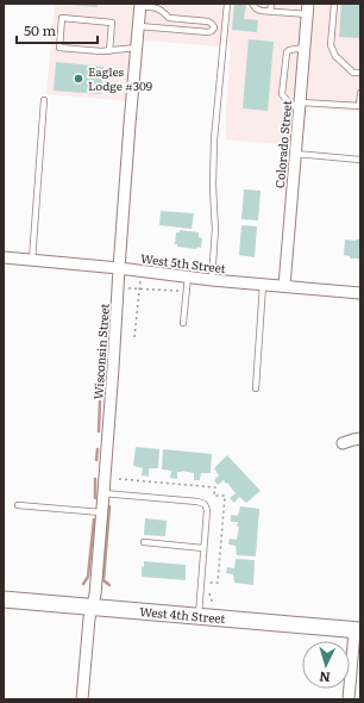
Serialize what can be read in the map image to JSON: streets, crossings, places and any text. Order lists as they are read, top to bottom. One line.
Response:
{"streets":{"street":["Colorado Street","West 5th Street","Wisconsin Street","West 4th Street"]},"crossings":[["Colorado Street","West 5th Street"],["West 5th Street","Wisconsin Street"],["Wisconsin Street","West 4th Street"]],"places":["Eagles Lodge #309"],"scale_bar":"50 m","north":"bottom"}
